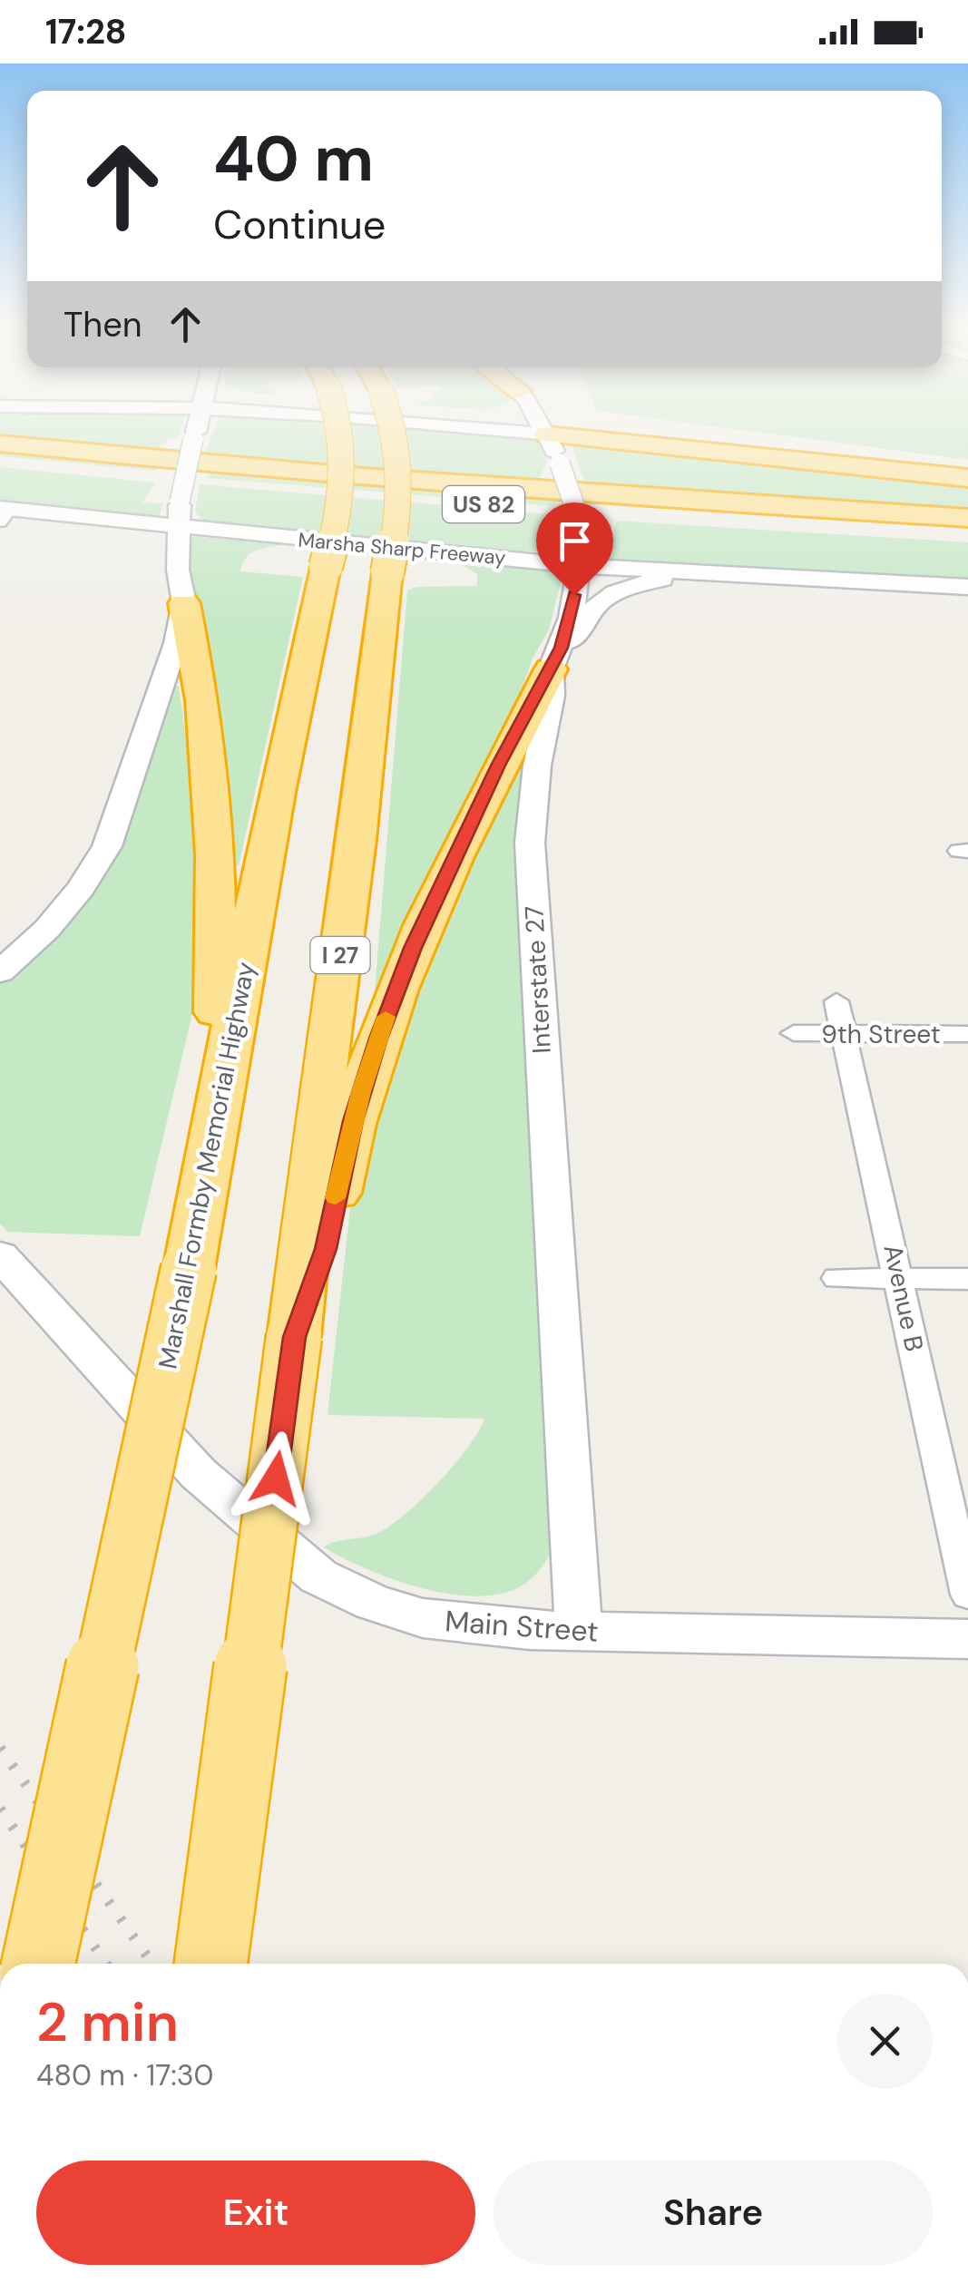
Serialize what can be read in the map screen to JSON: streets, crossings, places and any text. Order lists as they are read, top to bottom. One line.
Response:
{"streets":{"highway":["US 82","I 27","Marshall Formby Memorial Highway"],"main road":["Marsha Sharp Freeway","Interstate 27","Main Street"],"street":["9th Street","Avenue B"]},"crossings":[["Marsha Sharp Freeway","Interstate 27"],["Interstate 27","Main Street"],["9th Street","Avenue B"]],"page":{"status":"17:28","turn":["40 m","Continue"],"then":"Then","heading":["2 min","480 m · 17:30"],"buttons":["Exit","Share"]}}
